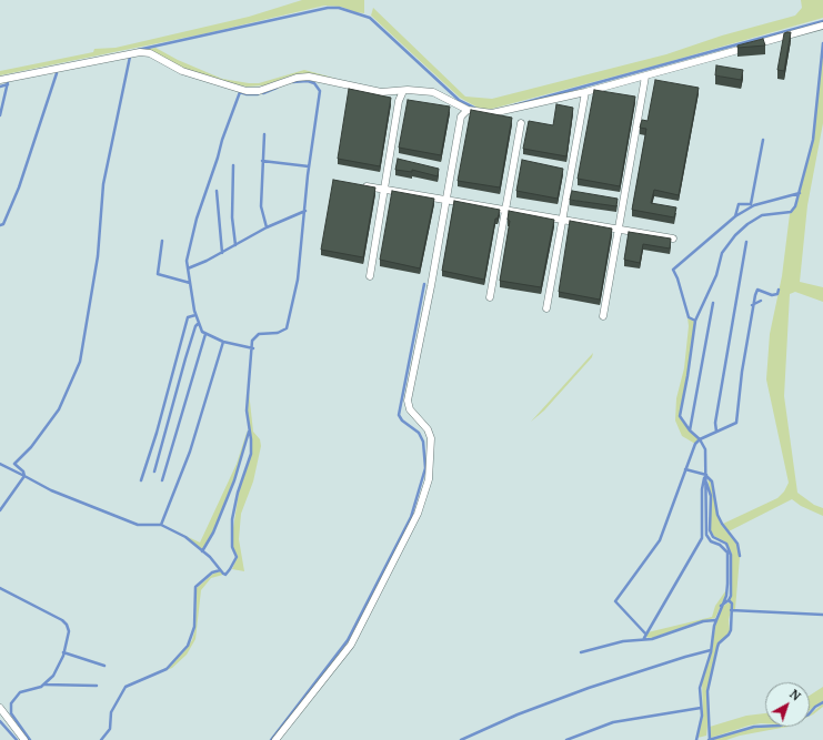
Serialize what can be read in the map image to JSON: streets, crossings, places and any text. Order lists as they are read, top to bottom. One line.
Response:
{"north":"top right"}
